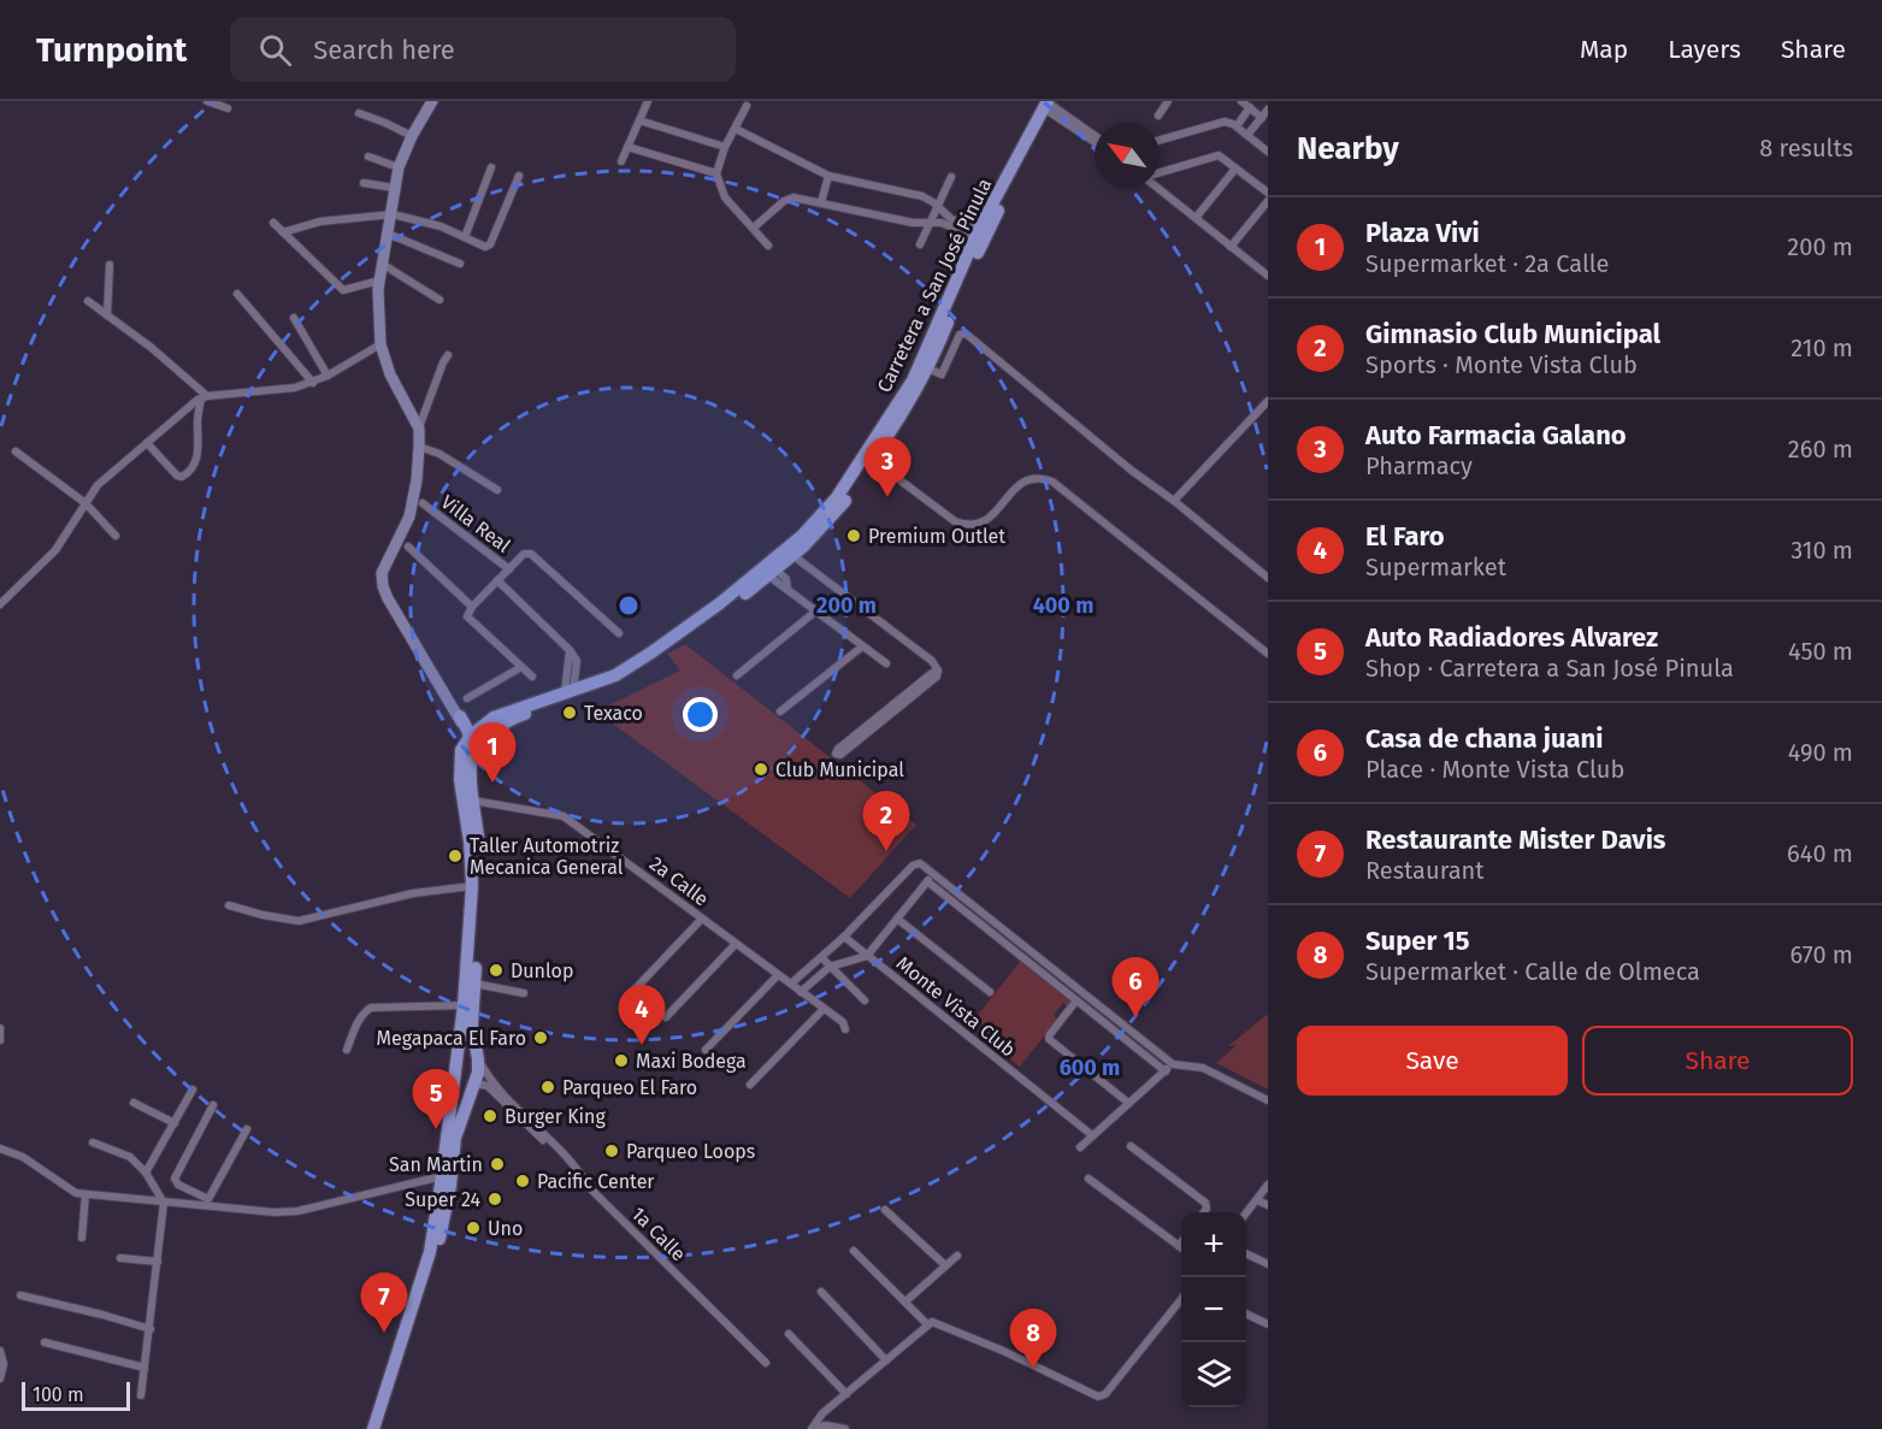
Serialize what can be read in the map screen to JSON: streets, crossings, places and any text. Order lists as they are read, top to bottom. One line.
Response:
{"streets":{"main road":["Carretera a San José Pinula"],"street":["Villa Real","2a Calle","Monte Vista Club","1a Calle"]},"crossings":[["Carretera a San José Pinula","Villa Real"],["Carretera a San José Pinula","2a Calle"],["Carretera a San José Pinula","1a Calle"],["2a Calle","Monte Vista Club"]],"places":["Premium Outlet","Texaco","Club Municipal","Taller Automotriz Mecanica General","Dunlop","Megapaca El Faro","Maxi Bodega","Parqueo El Faro","Burger King","Parqueo Loops","San Martin","Pacific Center","Super 24","Uno"],"scale_bar":"100 m","north":"top left","page":{"header":"Turnpoint","search":"Search here","nav":["Map","Layers","Share"],"heading":["Nearby","8 results"],"list":[{"mark":"1","name":"Plaza Vivi","note":"Supermarket · 2a Calle","value":"200 m"},{"mark":"2","name":"Gimnasio Club Municipal","note":"Sports · Monte Vista Club","value":"210 m"},{"mark":"3","name":"Auto Farmacia Galano","note":"Pharmacy","value":"260 m"},{"mark":"4","name":"El Faro","note":"Supermarket","value":"310 m"},{"mark":"5","name":"Auto Radiadores Alvarez","note":"Shop · Carretera a San José Pinula","value":"450 m"},{"mark":"6","name":"Casa de chana juani","note":"Place · Monte Vista Club","value":"490 m"},{"mark":"7","name":"Restaurante Mister Davis","note":"Restaurant","value":"640 m"},{"mark":"8","name":"Super 15","note":"Supermarket · Calle de Olmeca","value":"670 m"}],"pins":["3","1","2","6","4","5","7","8"],"buttons":["Save","Share"],"map_buttons":["+","−"],"scale":"100 m"},"rings":["200 m","400 m","600 m"]}
